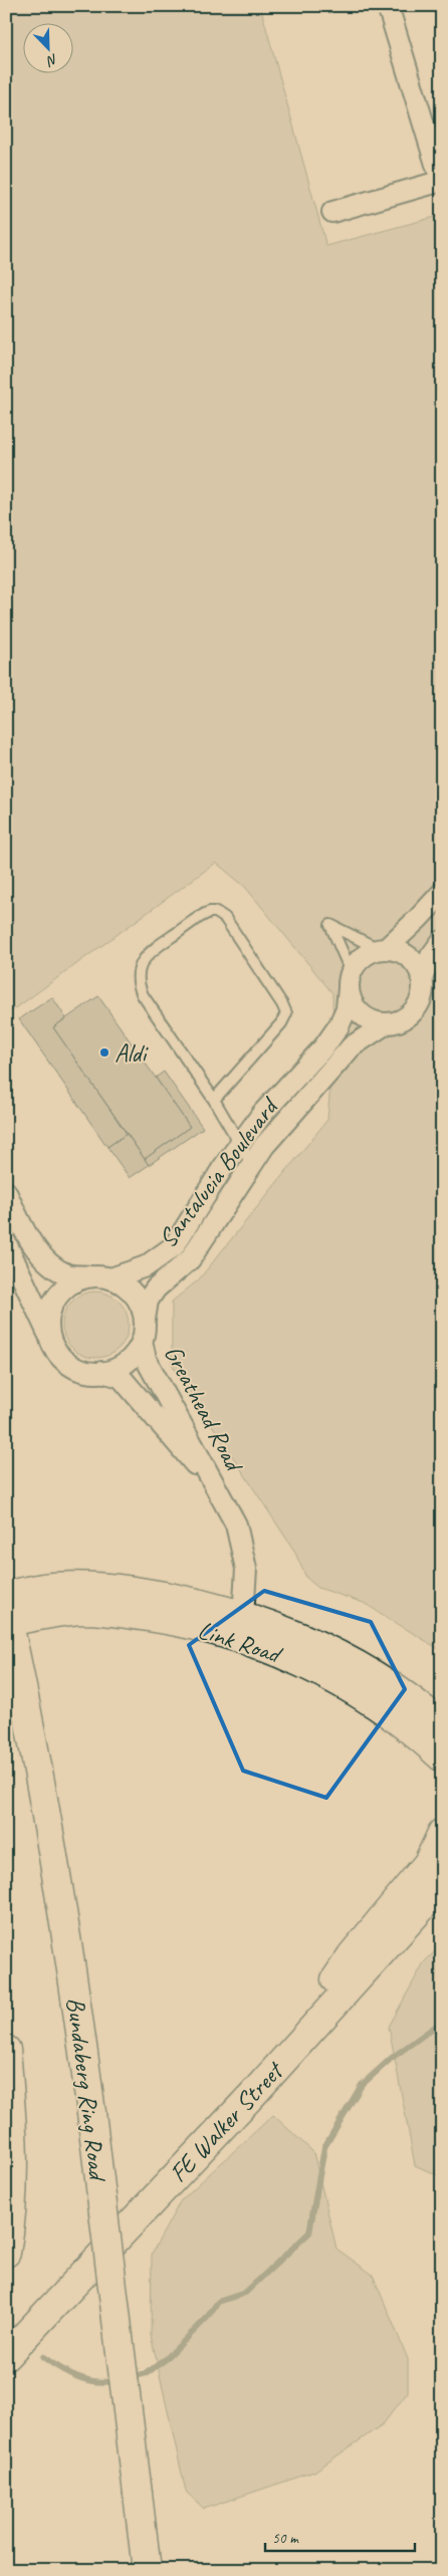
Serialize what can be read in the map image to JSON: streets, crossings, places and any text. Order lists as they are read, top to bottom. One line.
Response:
{"streets":{"main road":["Link Road","Bundaberg Ring Road","FE Walker Street"],"street":["Santalucia Boulevard","Greathead Road"]},"crossings":[["Santalucia Boulevard","Greathead Road"],["Greathead Road","Link Road"],["Link Road","Bundaberg Ring Road"]],"places":["Aldi"],"scale_bar":"50 m","north":"bottom right"}
